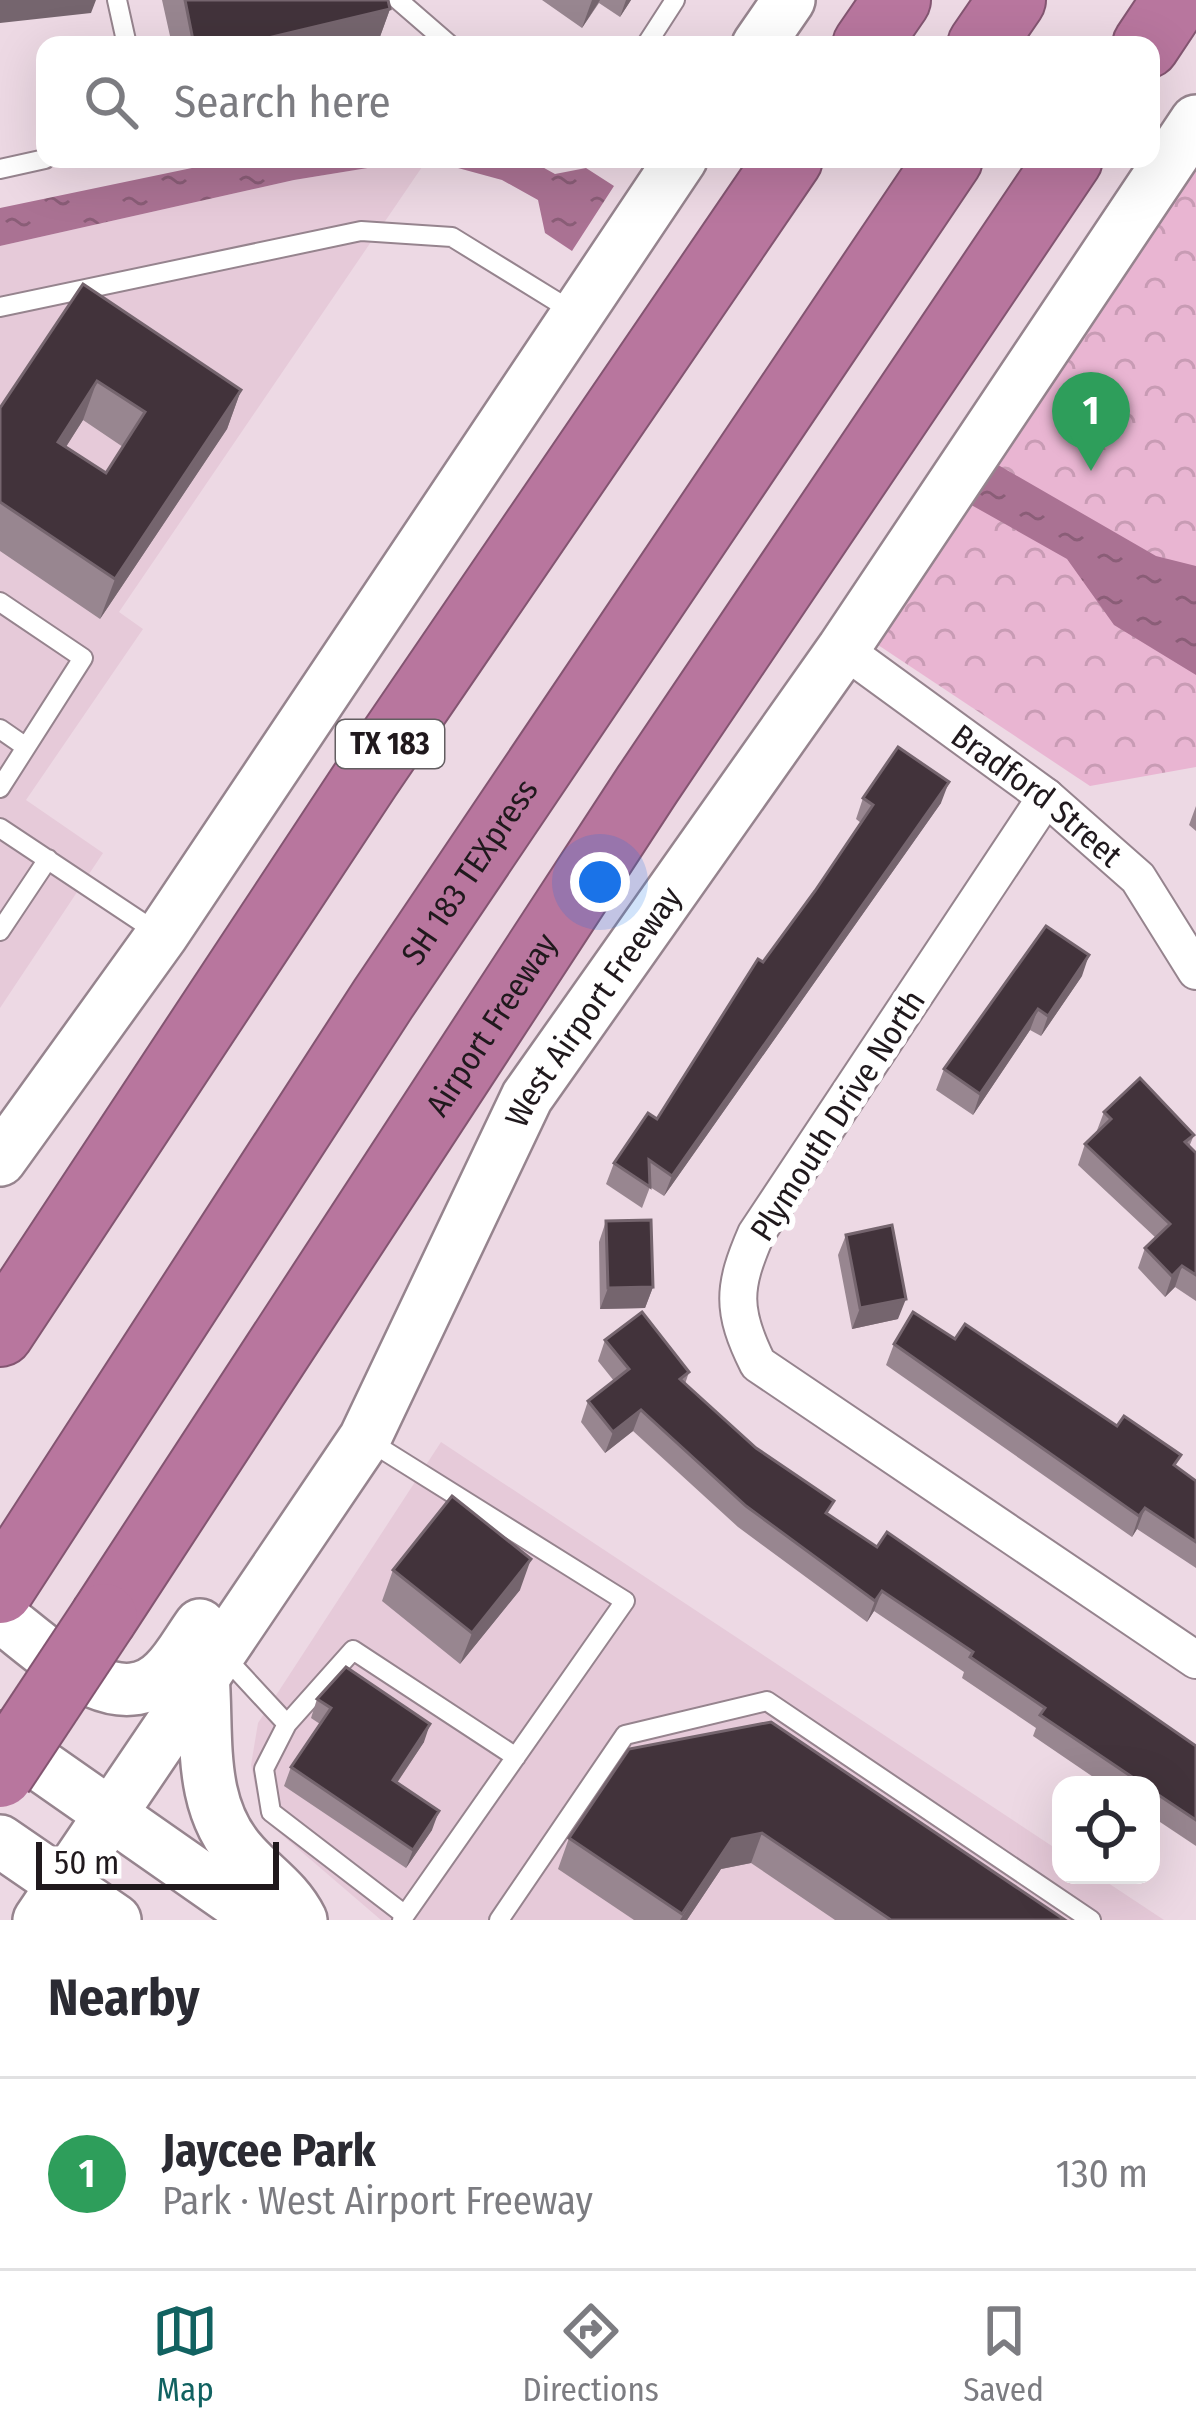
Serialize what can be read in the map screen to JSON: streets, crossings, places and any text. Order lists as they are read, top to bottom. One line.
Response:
{"streets":{"highway":["TX 183","SH 183 TEXpress","Airport Freeway"],"main road":["West Airport Freeway"],"street":["Bradford Street","Plymouth Drive North"]},"crossings":[["Bradford Street","West Airport Freeway"],["Bradford Street","Plymouth Drive North"]],"scale_bar":"50 m","page":{"search":"Search here","pins":"1","scale":"50 m","heading":"Nearby","list":[{"mark":"1","name":"Jaycee Park","note":"Park · West Airport Freeway","value":"130 m"}],"nav":["Map","Directions","Saved"]}}
